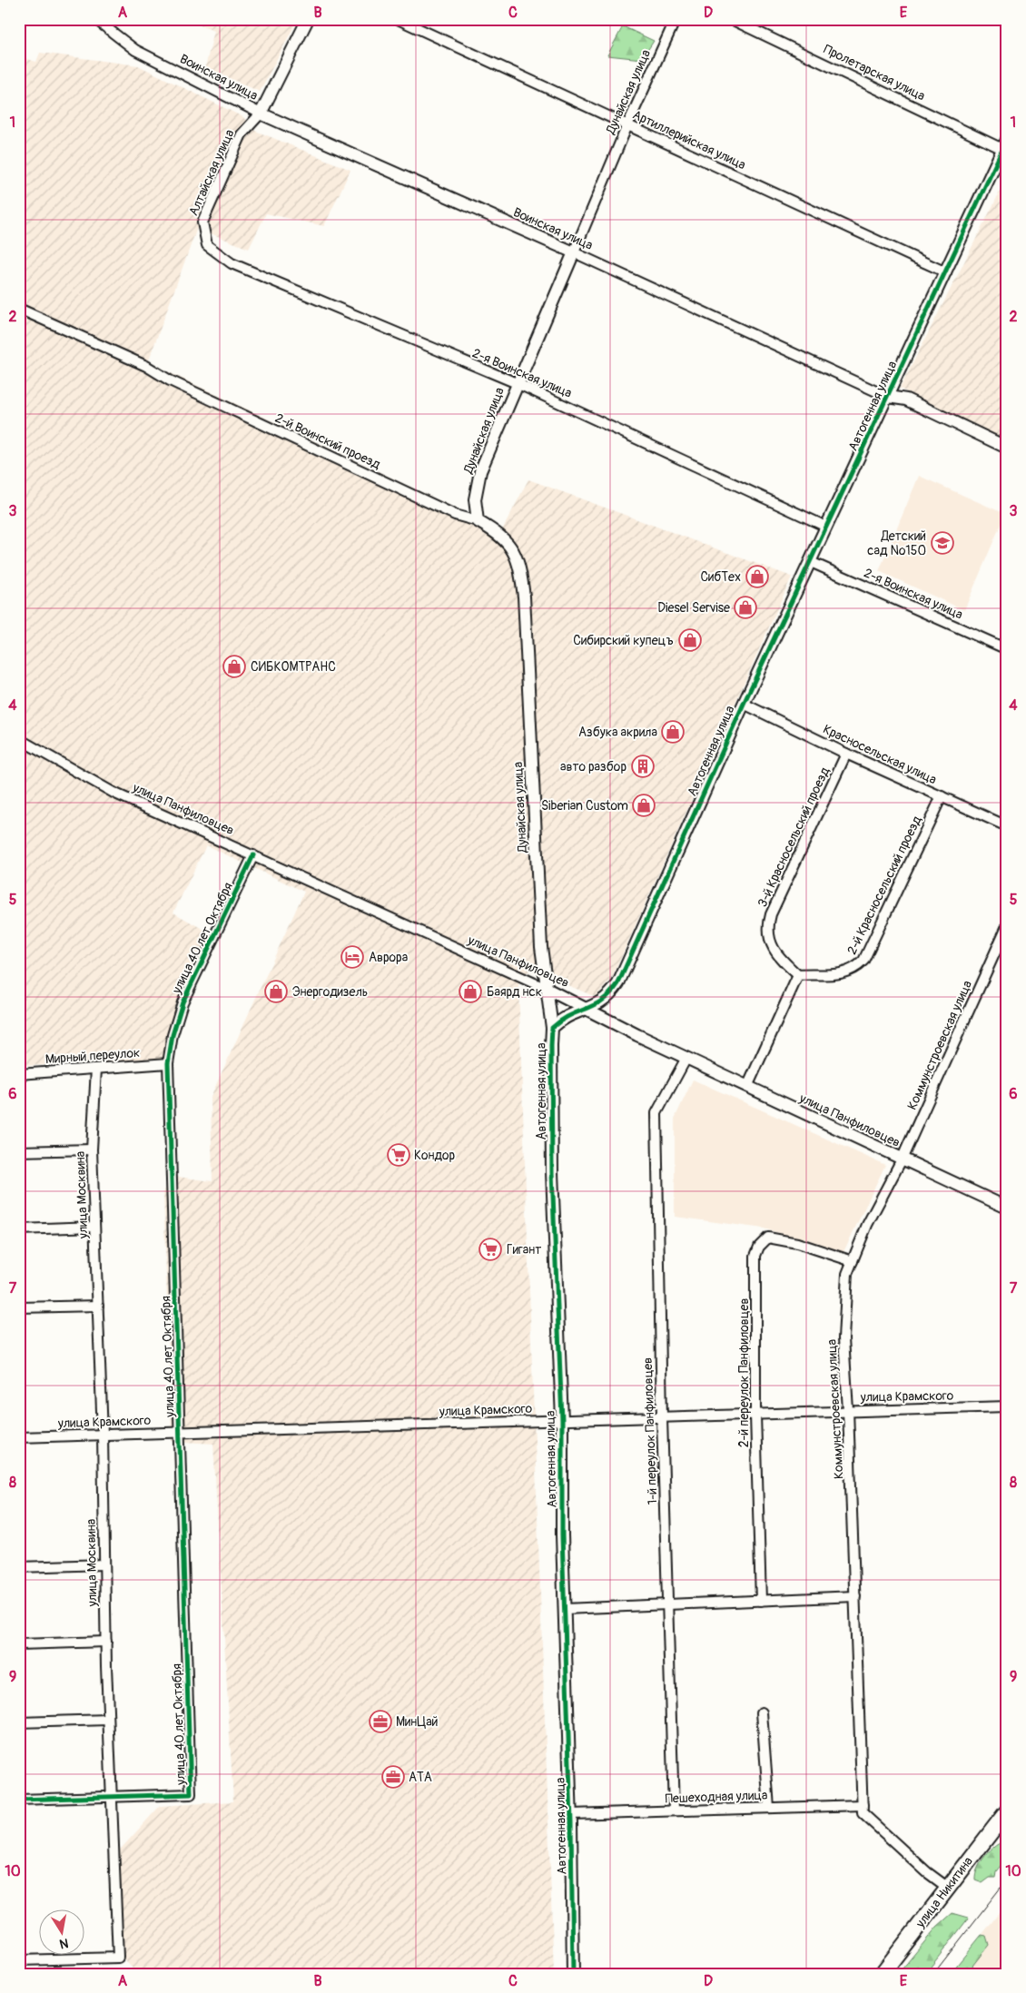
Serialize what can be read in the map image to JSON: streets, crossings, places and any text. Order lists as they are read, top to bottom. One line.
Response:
{"streets":{"main road":["улица Никитина"],"street":["Пролетарская улица","Воинская улица","Дунайская улица","Артиллерийская улица","Алтайская улица","2-я Воинская улица","Автогенная улица","2-й Воинский проезд","Красносельская улица","улица Панфиловцев","3-й Красносельский проезд","2-й Красносельский проезд","улица 40 лет Октября","Коммунстроевская улица","Мирный переулок","улица Москвина","2-й переулок Панфиловцев","улица Крамского","1-й переулок Панфиловцев","Пешеходная улица"]},"crossings":[["Пролетарская улица","Автогенная улица"],["Воинская улица","Дунайская улица"],["Воинская улица","Алтайская улица"],["Воинская улица","Автогенная улица"],["Дунайская улица","Артиллерийская улица"],["Дунайская улица","2-я Воинская улица"],["Дунайская улица","Автогенная улица"],["Дунайская улица","2-й Воинский проезд"],["Дунайская улица","улица Панфиловцев"],["Артиллерийская улица","Автогенная улица"],["Алтайская улица","2-я Воинская улица"],["2-я Воинская улица","Автогенная улица"],["Автогенная улица","Красносельская улица"],["Автогенная улица","улица Панфиловцев"],["Автогенная улица","улица Крамского"],["Автогенная улица","Пешеходная улица"],["Красносельская улица","3-й Красносельский проезд"],["Красносельская улица","2-й Красносельский проезд"],["улица Панфиловцев","улица 40 лет Октября"],["улица Панфиловцев","Коммунстроевская улица"],["улица Панфиловцев","1-й переулок Панфиловцев"],["3-й Красносельский проезд","2-й Красносельский проезд"],["улица 40 лет Октября","Мирный переулок"],["улица 40 лет Октября","улица Москвина"],["улица 40 лет Октября","улица Крамского"],["Коммунстроевская улица","2-й переулок Панфиловцев"],["Коммунстроевская улица","улица Крамского"],["Коммунстроевская улица","Пешеходная улица"],["Коммунстроевская улица","улица Никитина"],["Мирный переулок","улица Москвина"],["улица Москвина","улица Крамского"],["2-й переулок Панфиловцев","улица Крамского"],["улица Крамского","1-й переулок Панфиловцев"],["1-й переулок Панфиловцев","Пешеходная улица"]],"places":{"school or university":["Детский сад №150"],"shop":["СибТех","Diesel Servise","Сибирский купецъ","СИБКОМТРАНС","Азбука акрила","Siberian Custom","Энергодизель","Баярд нск"],"building":["авто разбор"],"hotel":["Аврора"],"supermarket":["Кондор","Гигант"],"office":["МинЦай","АТА"]},"north":"bottom","grid":{"columns":["A","B","C","D","E"],"rows":["1","2","3","4","5","6","7","8","9","10"]}}
